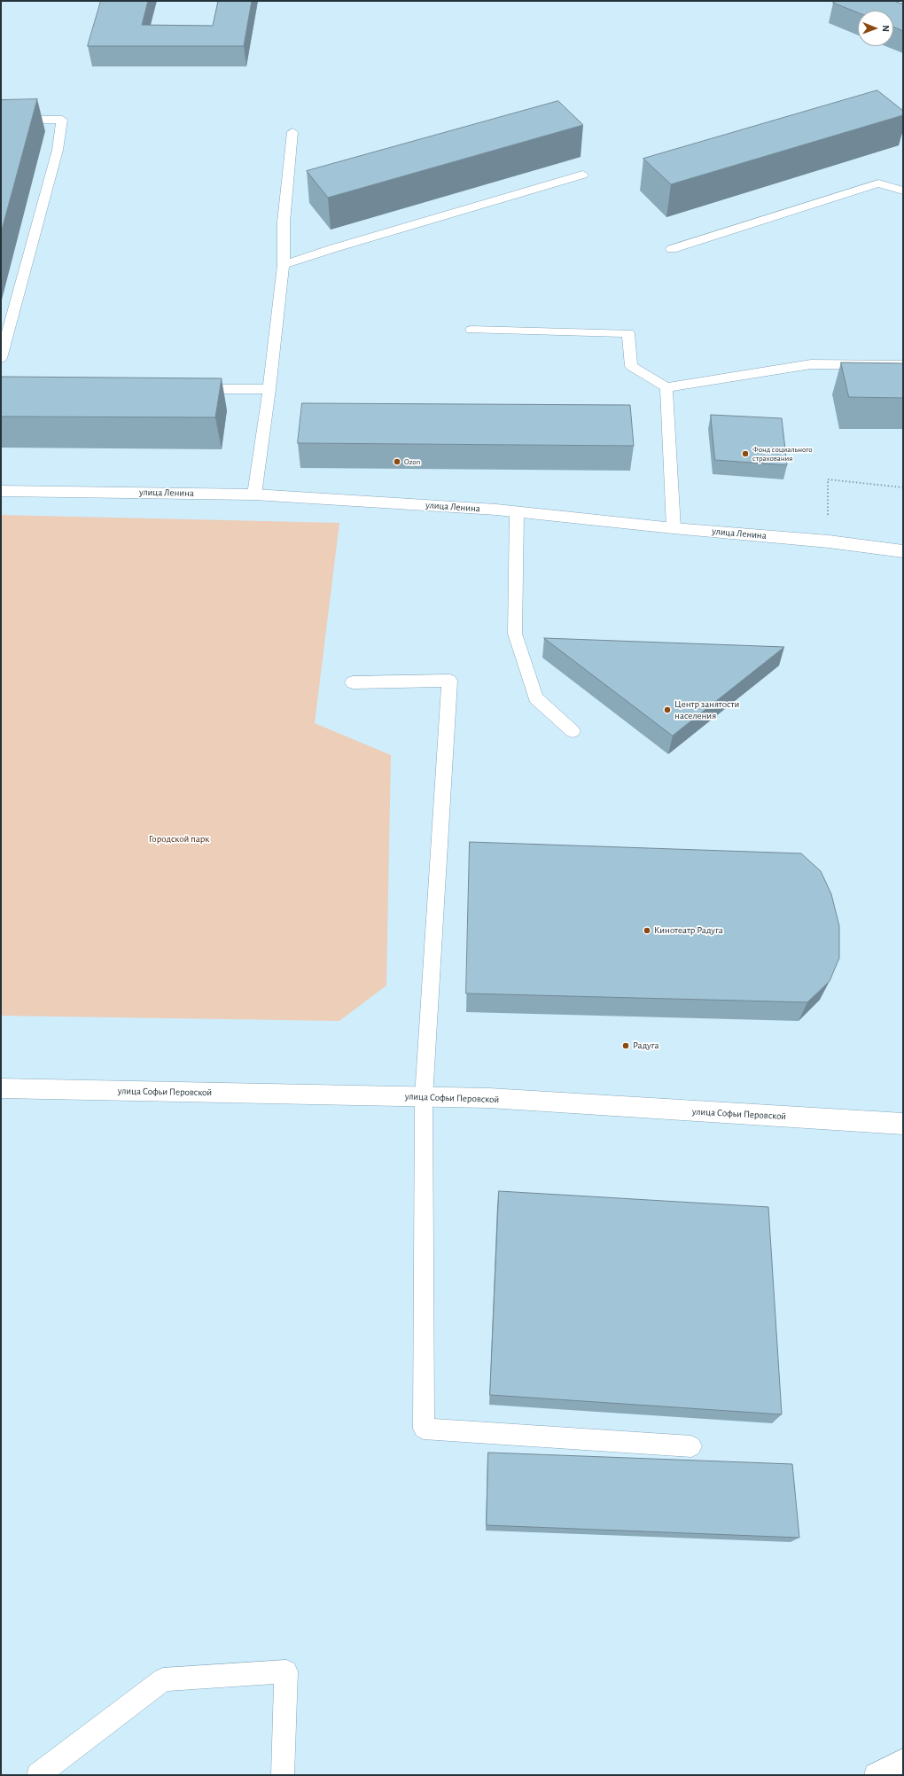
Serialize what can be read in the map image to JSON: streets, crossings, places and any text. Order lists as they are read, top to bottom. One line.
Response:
{"streets":{"street":["улица Ленина","улица Софьи Перовской"]},"parks":["Городской парк"],"places":["Фонд социального страхования","Ozon","Центр занятости населения","Кинотеатр Радуга","Радуга"],"north":"right"}
